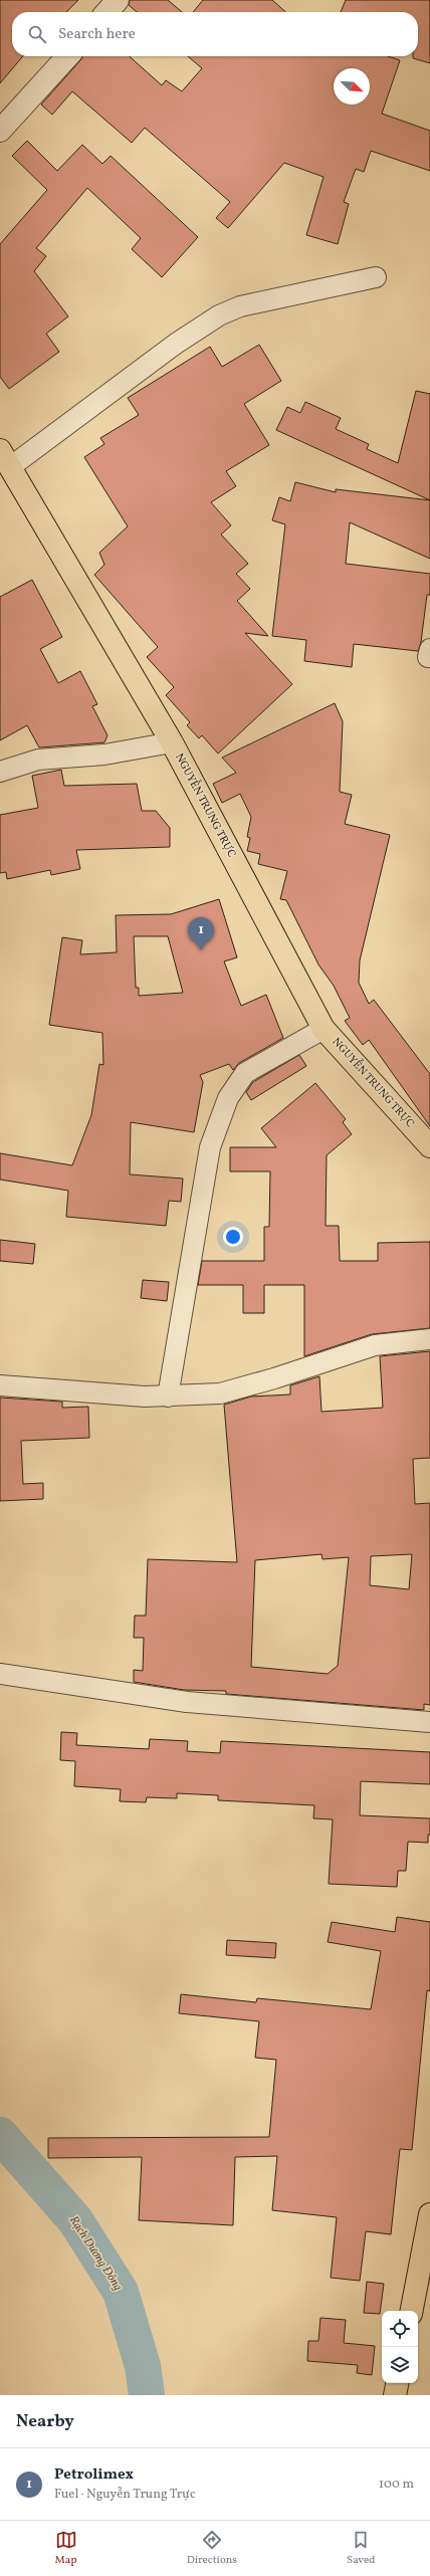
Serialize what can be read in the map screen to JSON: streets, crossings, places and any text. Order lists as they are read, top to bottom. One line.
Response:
{"streets":{"main road":["NGUYỄN TRUNG TRỰC"]},"water":["Rạch Dương Đông"],"north":"bottom right","page":{"search":"Search here","pins":"1","heading":"Nearby","list":[{"mark":"1","name":"Petrolimex","note":"Fuel · Nguyễn Trung Trực","value":"100 m"}],"nav":["Map","Directions","Saved"]}}
